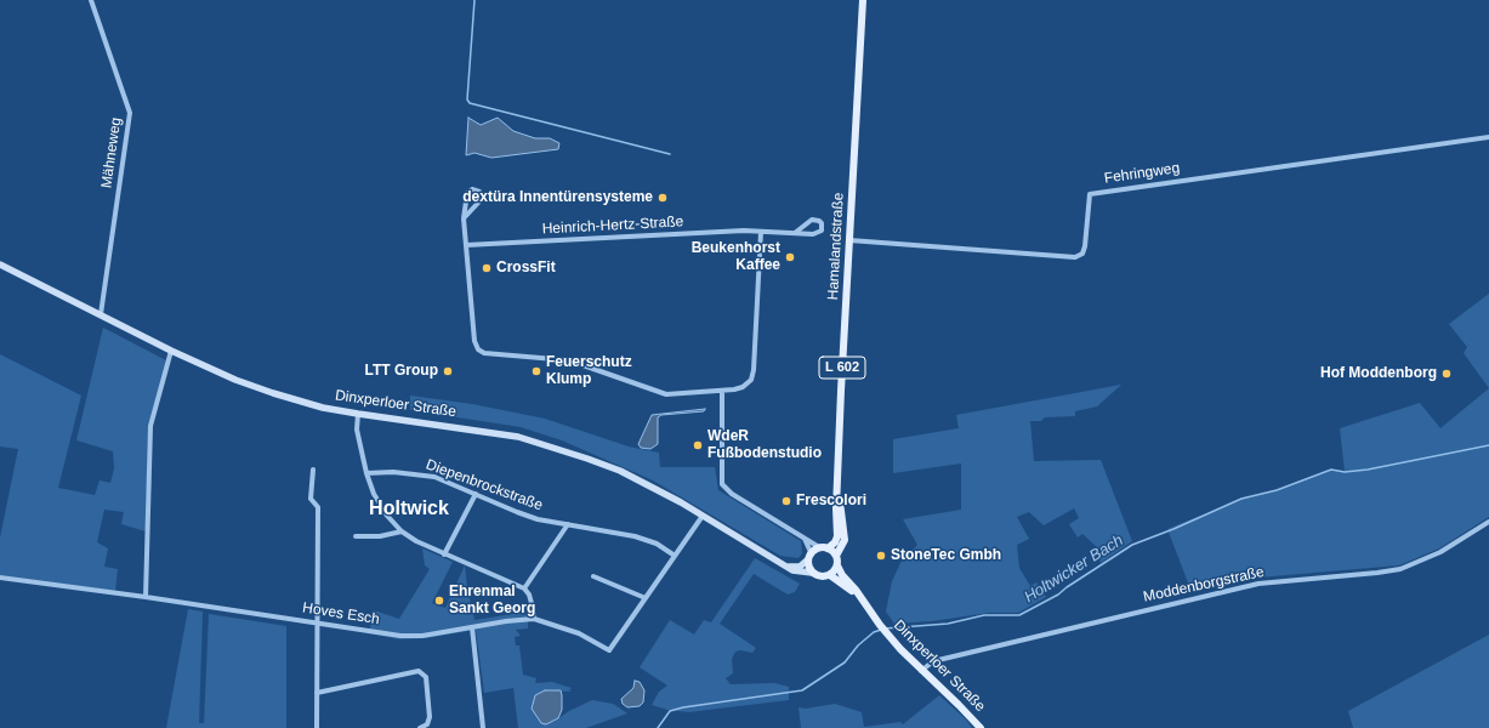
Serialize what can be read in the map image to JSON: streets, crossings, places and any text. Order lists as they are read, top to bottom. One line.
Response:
{"streets":{"main road":["Hamalandstraße","L 602","Dinxperloer Straße"],"street":["Mähneweg","Fehringweg","Heinrich-Hertz-Straße","Diepenbrockstraße","Moddenborgstraße","Hoves Esch"]},"crossings":[["Mähneweg","Dinxperloer Straße"],["Fehringweg","Hamalandstraße"],["Hamalandstraße","L 602"],["Hamalandstraße","Dinxperloer Straße"],["L 602","Dinxperloer Straße"],["Dinxperloer Straße","Moddenborgstraße"],["Dinxperloer Straße","Hoves Esch"],["Diepenbrockstraße","Hoves Esch"]],"districts":["Holtwick"],"water":["Holtwicker Bach"],"places":["dextüra Innentürensysteme","Beukenhorst Kaffee","CrossFit","LTT Group","Feuerschutz Klump","Hof Moddenborg","WdeR Fußbodenstudio","Frescolori","StoneTec Gmbh","Ehrenmal Sankt Georg"]}
